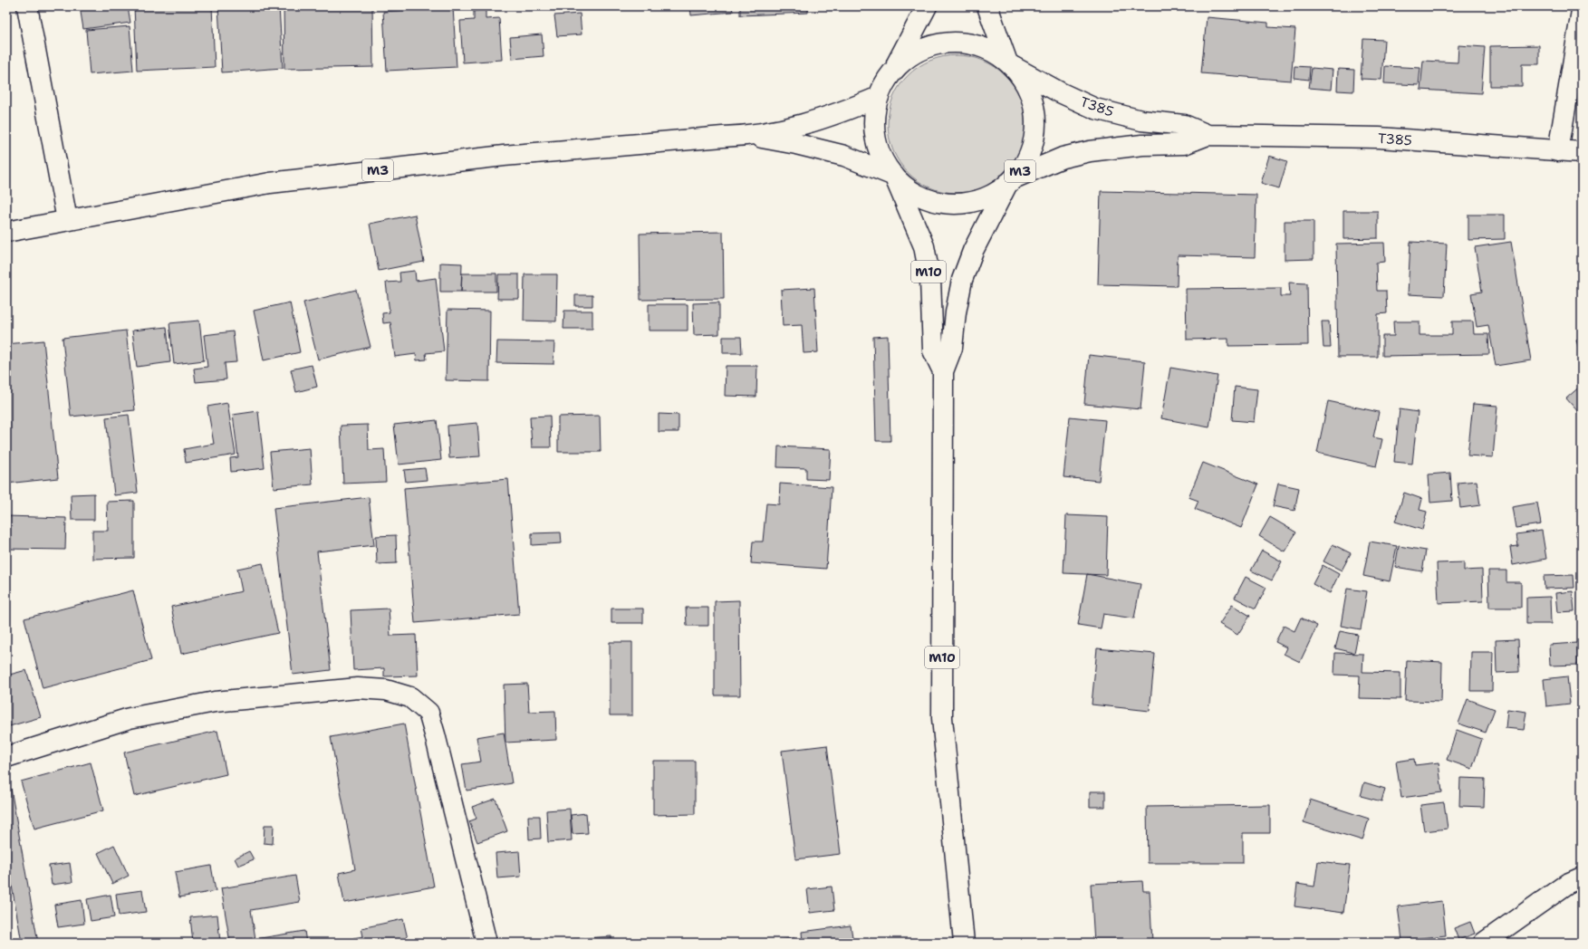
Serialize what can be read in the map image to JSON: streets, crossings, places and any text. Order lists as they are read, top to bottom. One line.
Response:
{"streets":{"main road":["T385","M3","M10"]},"crossings":[["T385","M3"],["T385","M10"],["M3","M10"]]}
